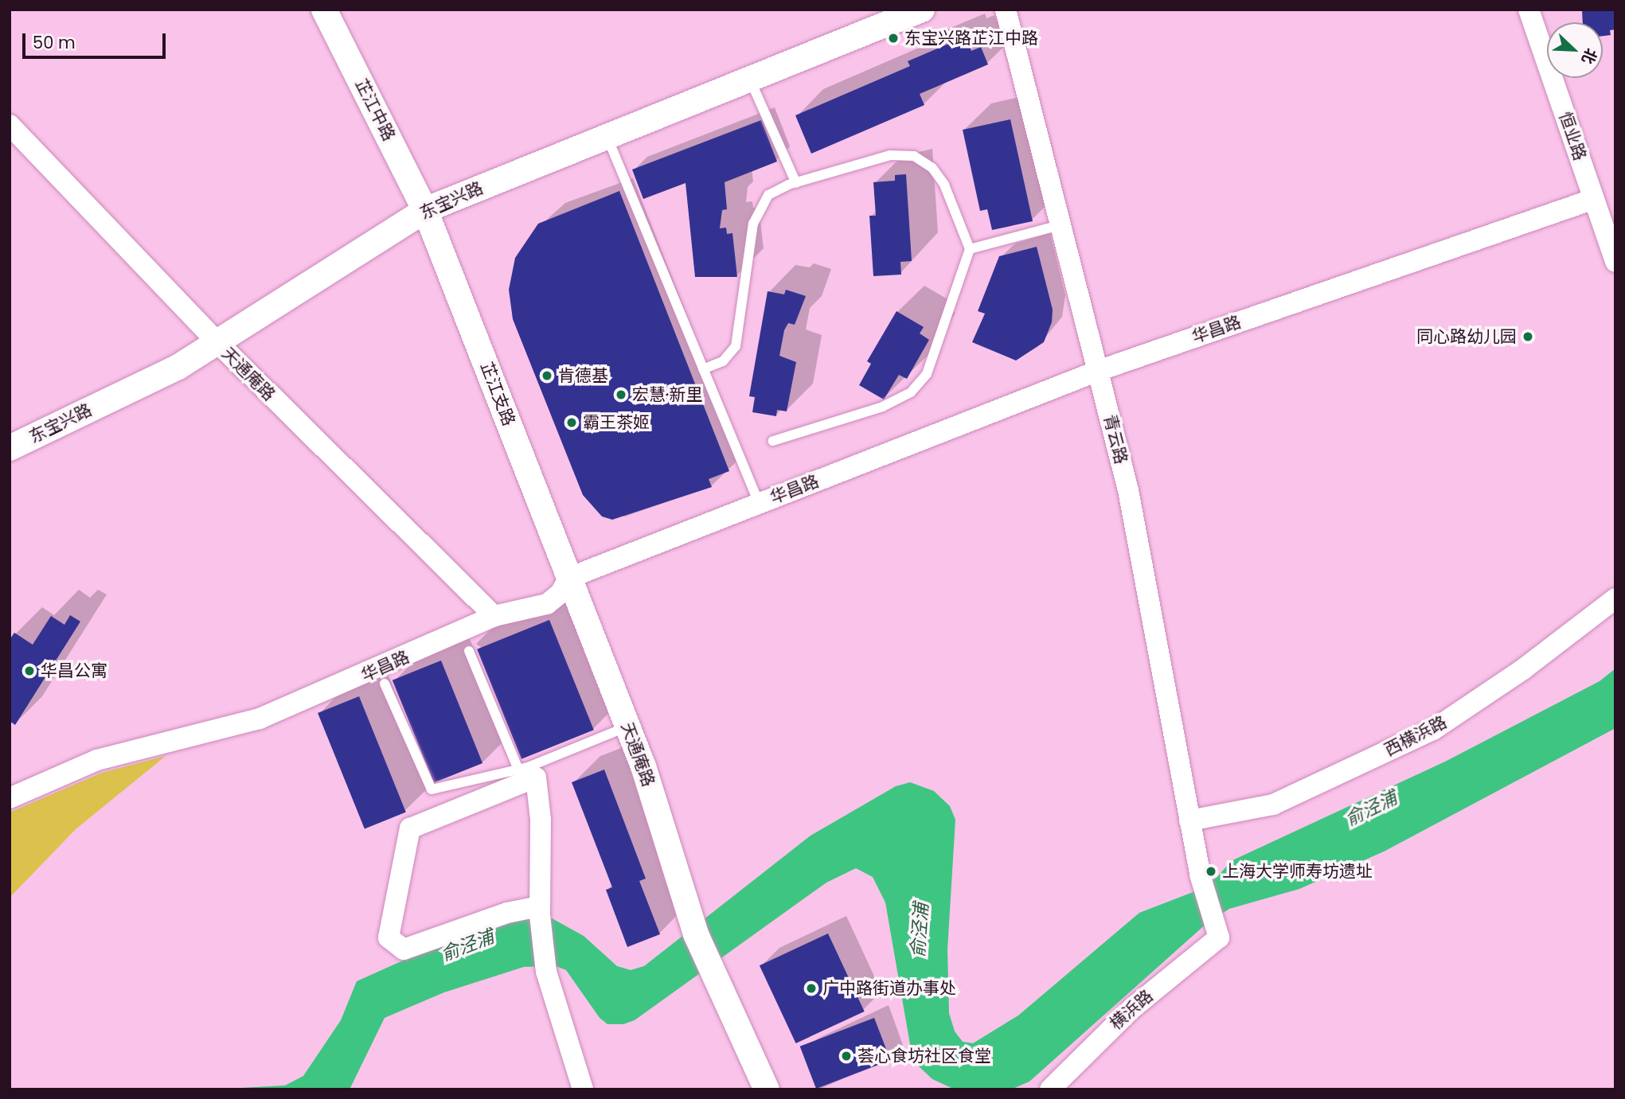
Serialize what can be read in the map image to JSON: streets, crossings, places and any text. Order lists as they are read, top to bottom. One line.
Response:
{"streets":{"street":["芷江中路","恒业路","东宝兴路","华昌路","天通庵路","芷江支路","青云路","西横浜路","横浜路"]},"crossings":[["芷江中路","东宝兴路"],["芷江中路","芷江支路"],["恒业路","华昌路"],["东宝兴路","天通庵路"],["东宝兴路","芷江支路"],["华昌路","天通庵路"],["华昌路","芷江支路"],["华昌路","青云路"],["天通庵路","芷江支路"],["青云路","西横浜路"],["青云路","横浜路"]],"water":["俞泾浦"],"places":["东宝兴路芷江中路","同心路幼儿园","肯德基","宏慧·新里","霸王茶姬","华昌公寓","上海大学师寿坊遗址","广中路街道办事处","荟心食坊社区食堂"],"scale_bar":"50 m","north":"bottom right"}
